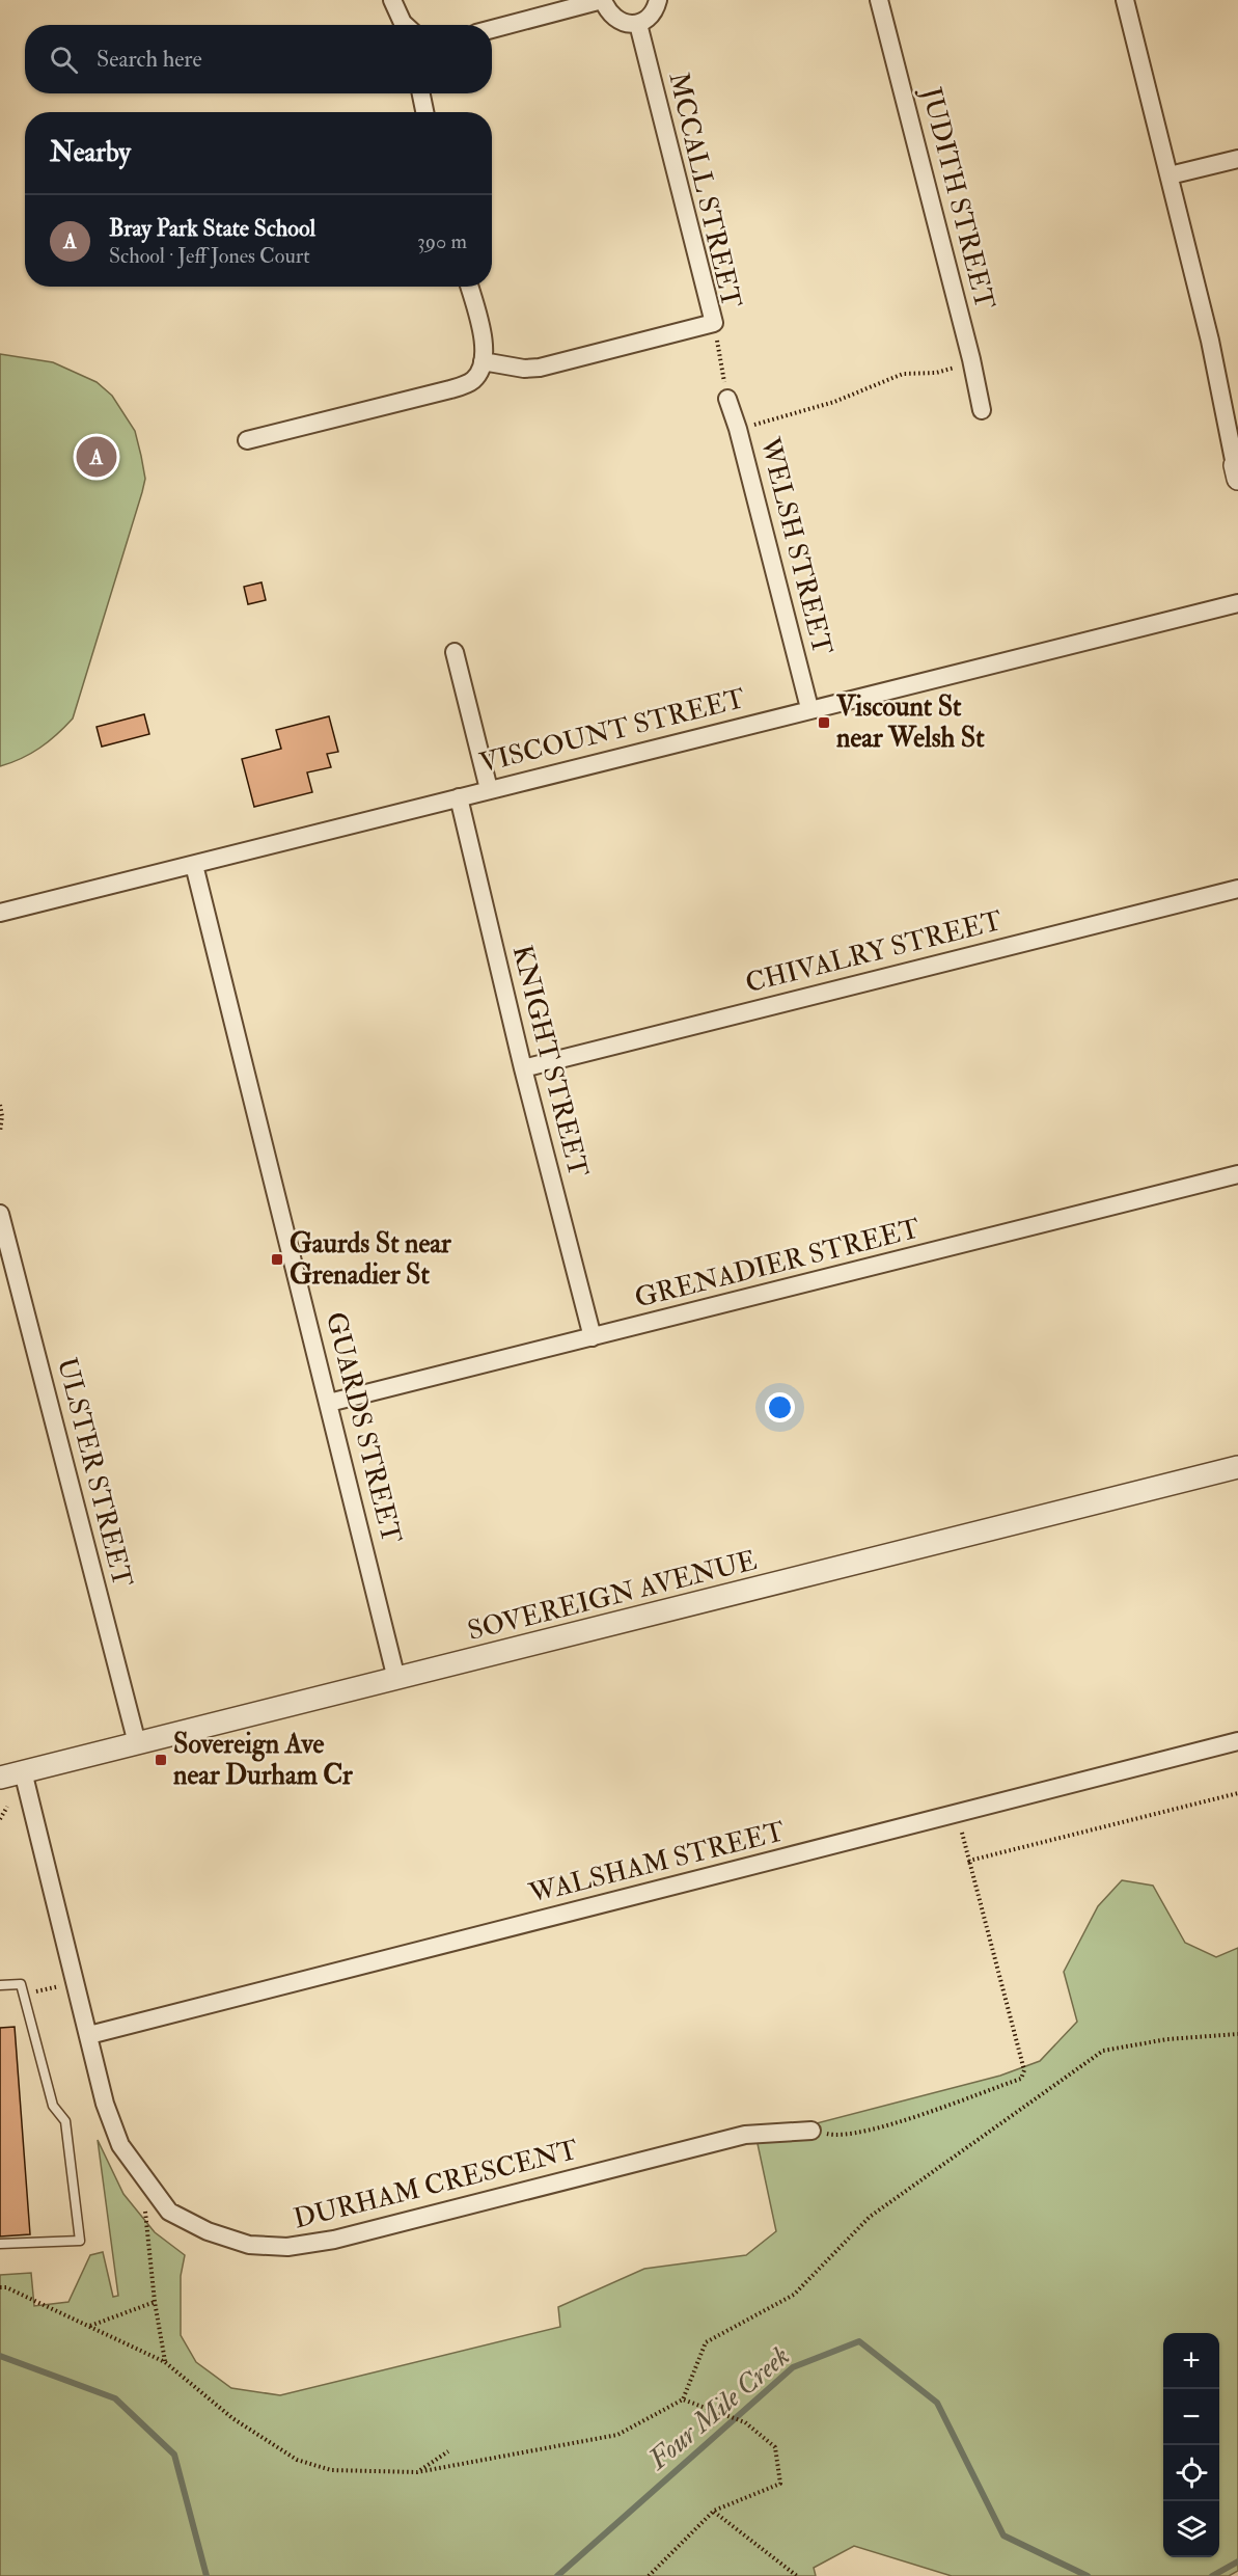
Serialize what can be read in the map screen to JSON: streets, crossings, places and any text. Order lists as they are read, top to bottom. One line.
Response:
{"streets":{"street":["MCCALL STREET","JUDITH STREET","WELSH STREET","VISCOUNT STREET","CHIVALRY STREET","KNIGHT STREET","GRENADIER STREET","GUARDS STREET","ULSTER STREET","SOVEREIGN AVENUE","WALSHAM STREET","DURHAM CRESCENT"]},"crossings":[["WELSH STREET","VISCOUNT STREET"],["VISCOUNT STREET","KNIGHT STREET"],["VISCOUNT STREET","GUARDS STREET"],["CHIVALRY STREET","KNIGHT STREET"],["KNIGHT STREET","GRENADIER STREET"],["GRENADIER STREET","GUARDS STREET"],["GUARDS STREET","SOVEREIGN AVENUE"],["ULSTER STREET","SOVEREIGN AVENUE"],["SOVEREIGN AVENUE","DURHAM CRESCENT"],["WALSHAM STREET","DURHAM CRESCENT"]],"water":["Four Mile Creek"],"places":{"transit":["Viscount St near Welsh St","Gaurds St near Grenadier St","Sovereign Ave near Durham Cr"]},"page":{"search":"Search here","heading":"Nearby","list":[{"mark":"A","name":"Bray Park State School","note":"School · Jeff Jones Court","value":"390 m"}],"pins":"A","map_buttons":["+","−"]}}
